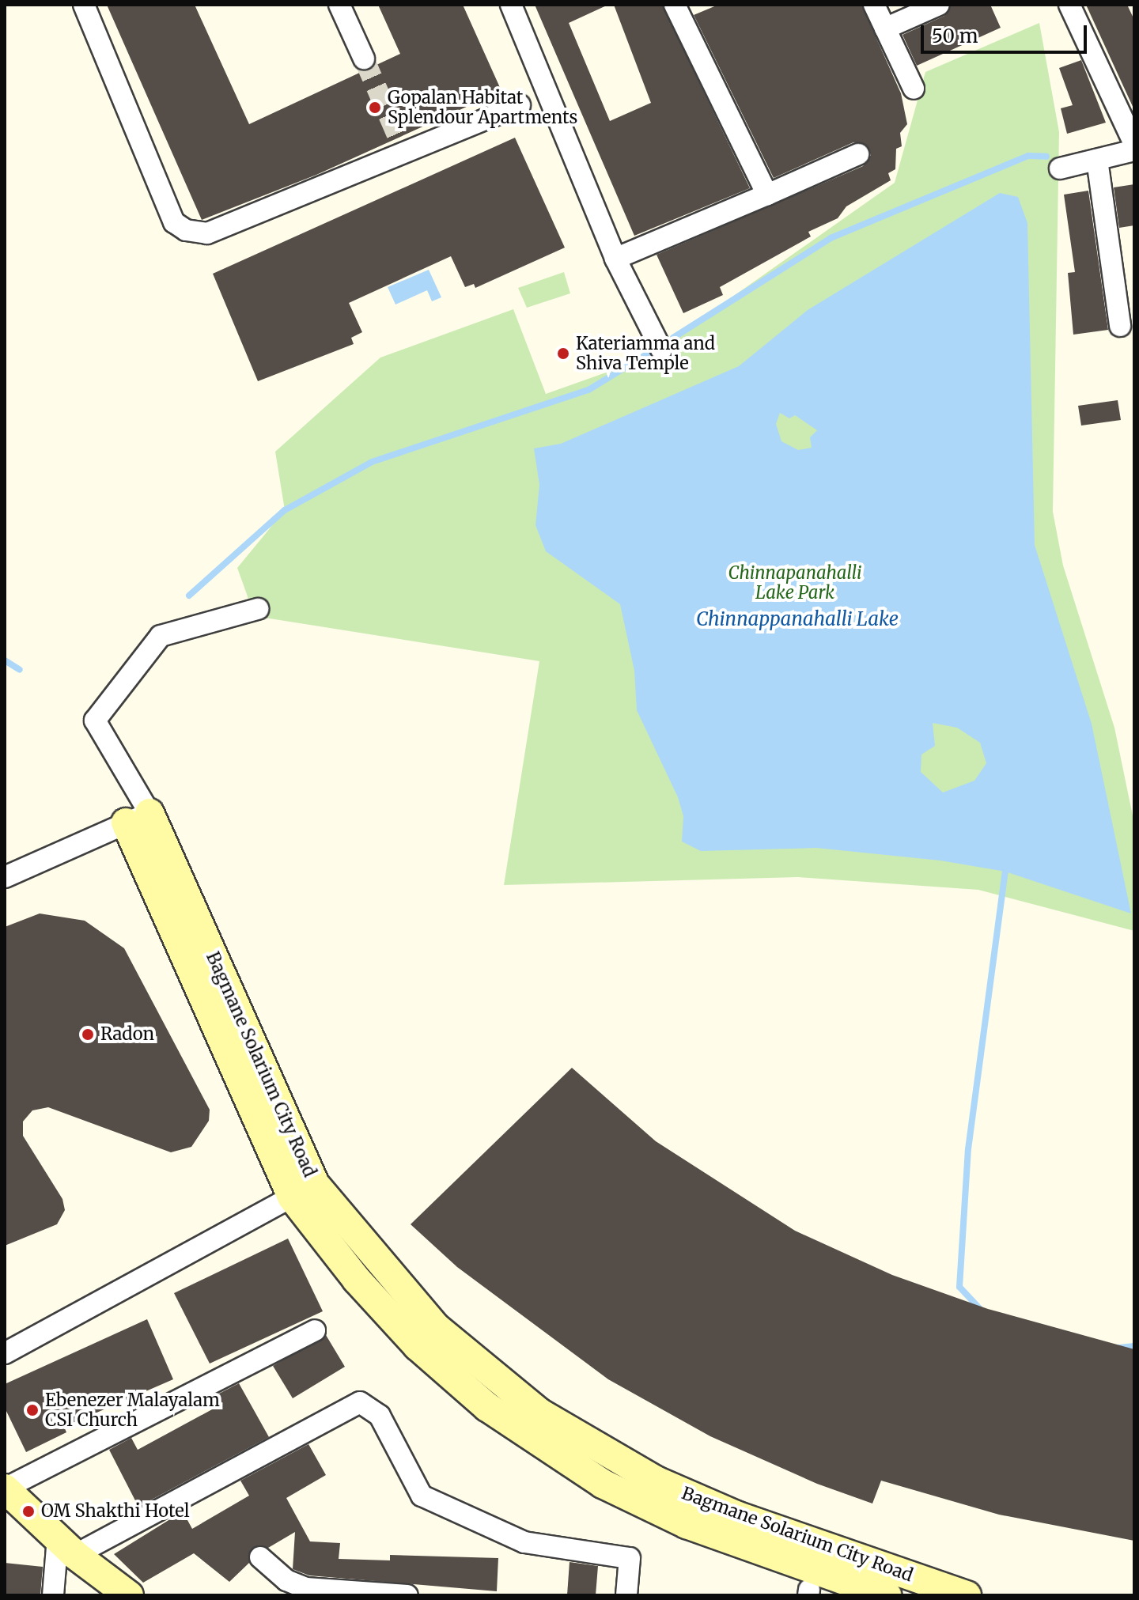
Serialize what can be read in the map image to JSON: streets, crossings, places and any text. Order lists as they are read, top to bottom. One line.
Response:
{"streets":{"street":["Bagmane Solarium City Road"]},"water":["Chinnappanahalli Lake"],"parks":["Chinnapanahalli Lake Park"],"places":["Gopalan Habitat Splendour Apartments","Kateriamma and Shiva Temple","Radon","Ebenezer Malayalam CSI Church","OM Shakthi Hotel"],"scale_bar":"50 m"}
